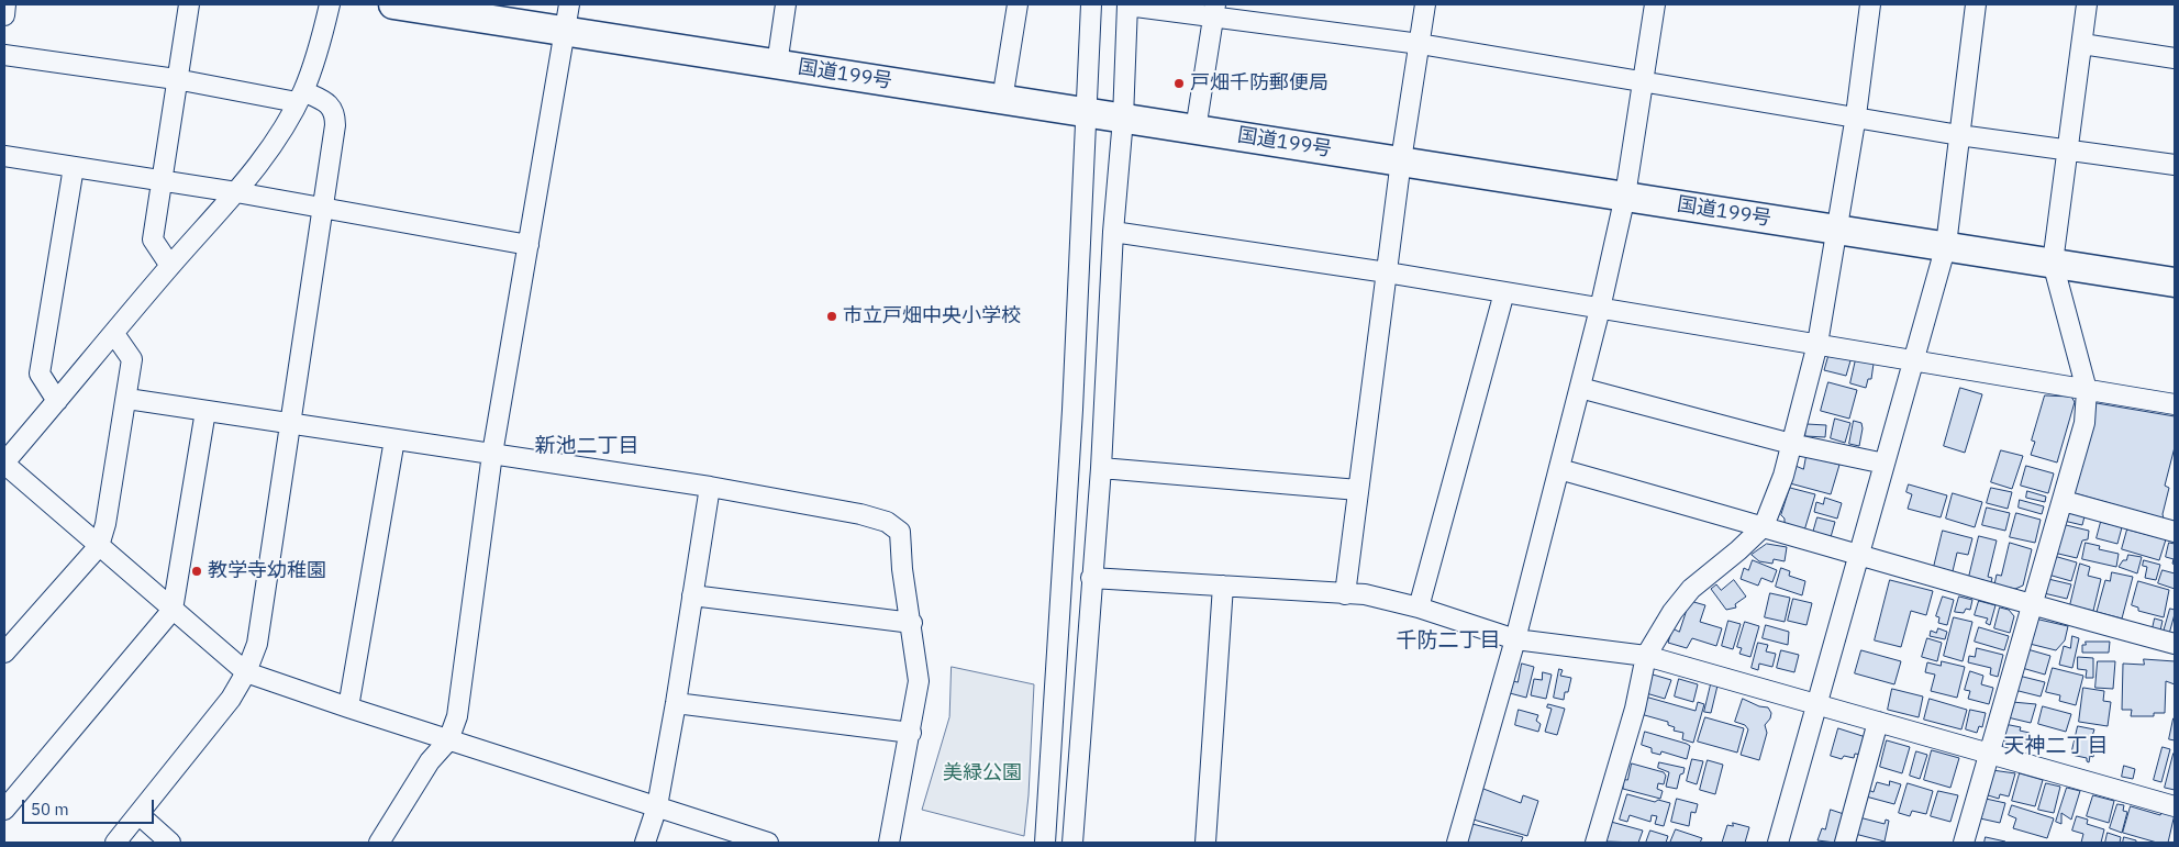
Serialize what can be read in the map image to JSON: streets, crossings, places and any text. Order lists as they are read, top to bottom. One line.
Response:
{"streets":{"highway":["国道199号"]},"districts":["新池二丁目","千防二丁目","天神二丁目"],"parks":["美緑公園"],"places":["戸畑千防郵便局","市立戸畑中央小学校","教学寺幼稚園"],"scale_bar":"50 m"}
